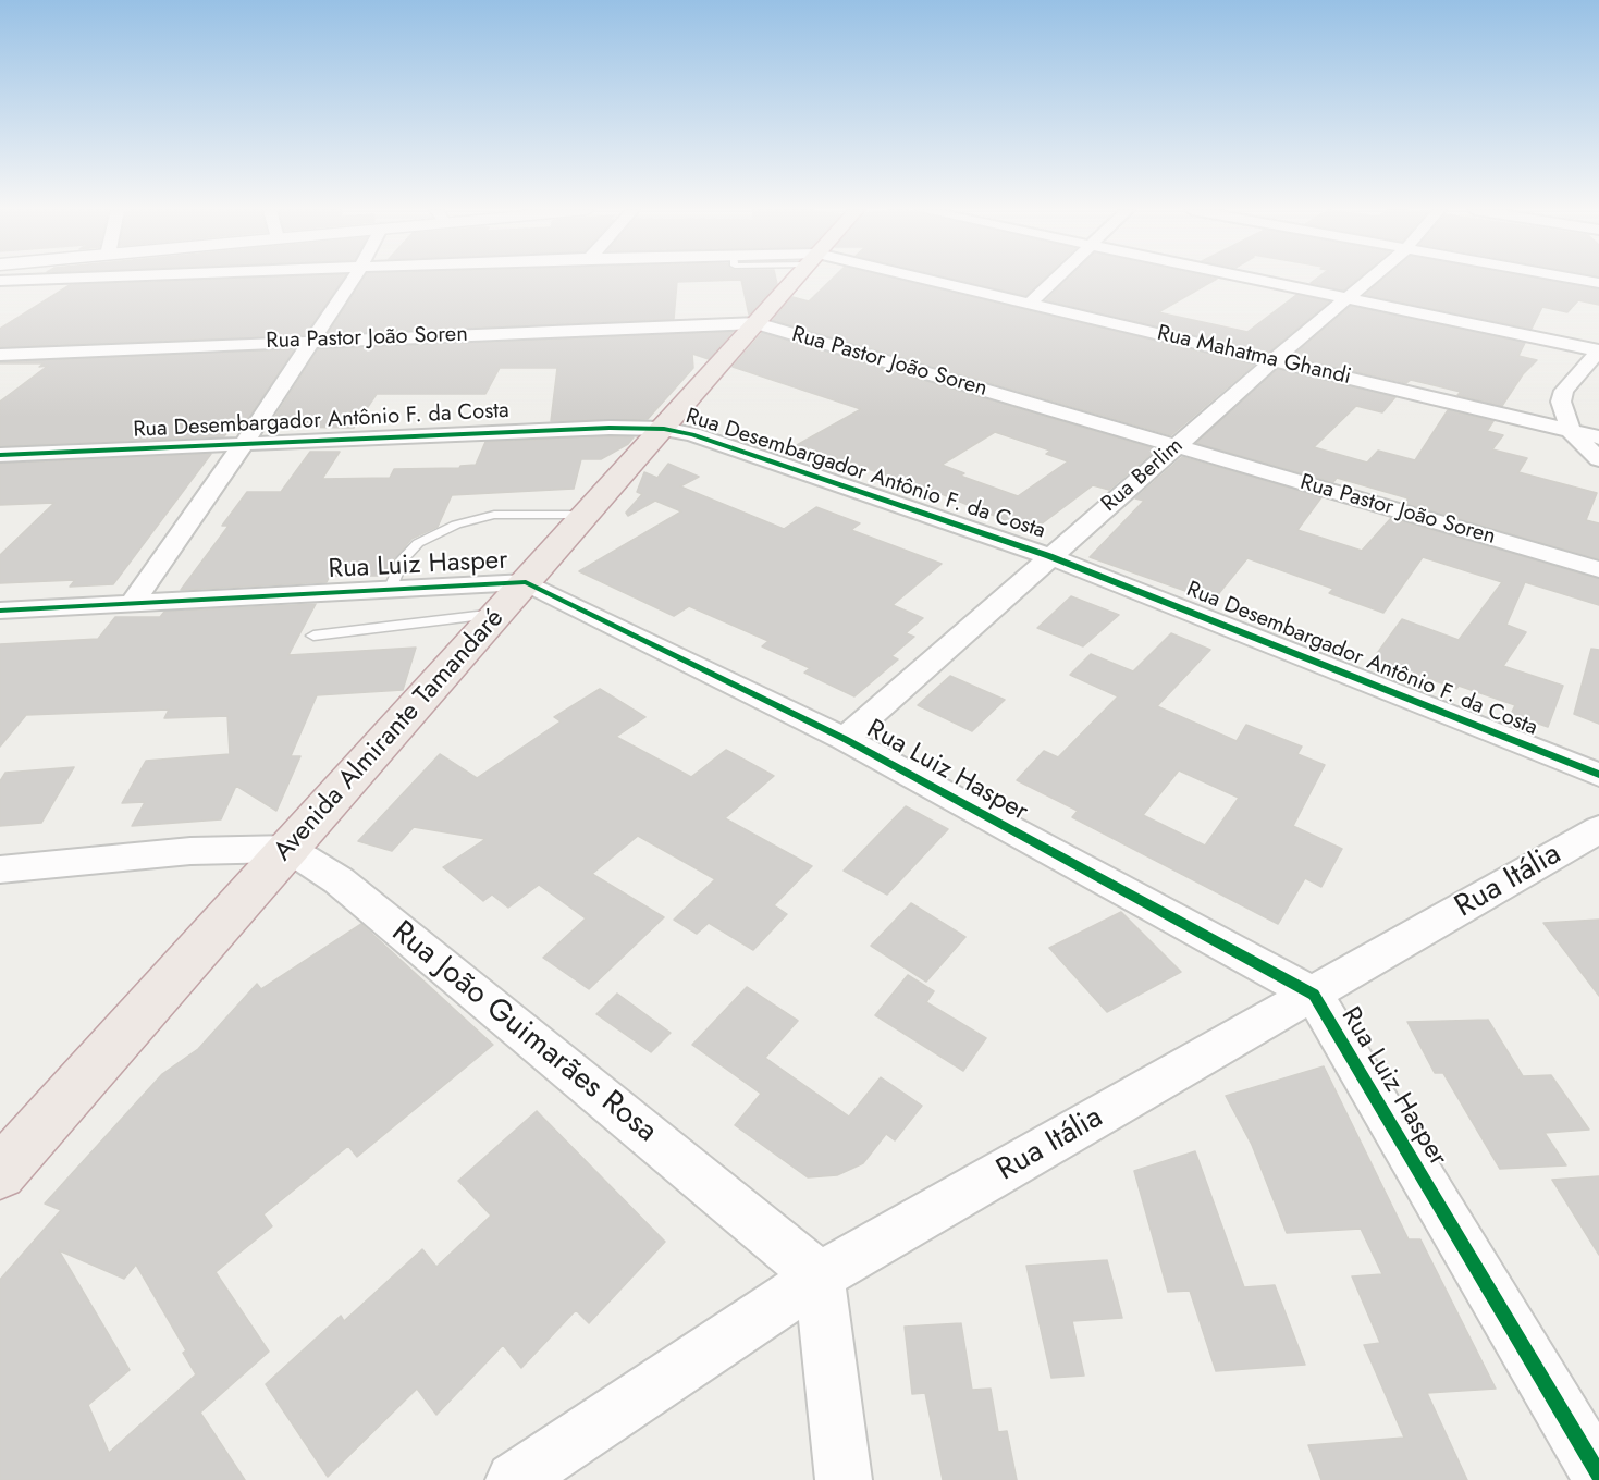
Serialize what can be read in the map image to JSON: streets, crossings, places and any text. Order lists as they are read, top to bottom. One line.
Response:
{"streets":{"highway":["Avenida Almirante Tamandaré"],"street":["Rua Pastor João Soren","Rua Mahatma Ghandi","Rua Desembargador Antônio F. da Costa","Rua Berlim","Rua Luiz Hasper","Rua Itália","Rua João Guimarães Rosa"]},"crossings":[["Rua Pastor João Soren","Rua Berlim"],["Rua Pastor João Soren","Avenida Almirante Tamandaré"],["Rua Mahatma Ghandi","Rua Berlim"],["Rua Desembargador Antônio F. da Costa","Rua Berlim"],["Rua Desembargador Antônio F. da Costa","Avenida Almirante Tamandaré"],["Rua Berlim","Rua Luiz Hasper"],["Rua Luiz Hasper","Avenida Almirante Tamandaré"],["Rua Luiz Hasper","Rua Itália"],["Avenida Almirante Tamandaré","Rua João Guimarães Rosa"],["Rua Itália","Rua João Guimarães Rosa"]]}
